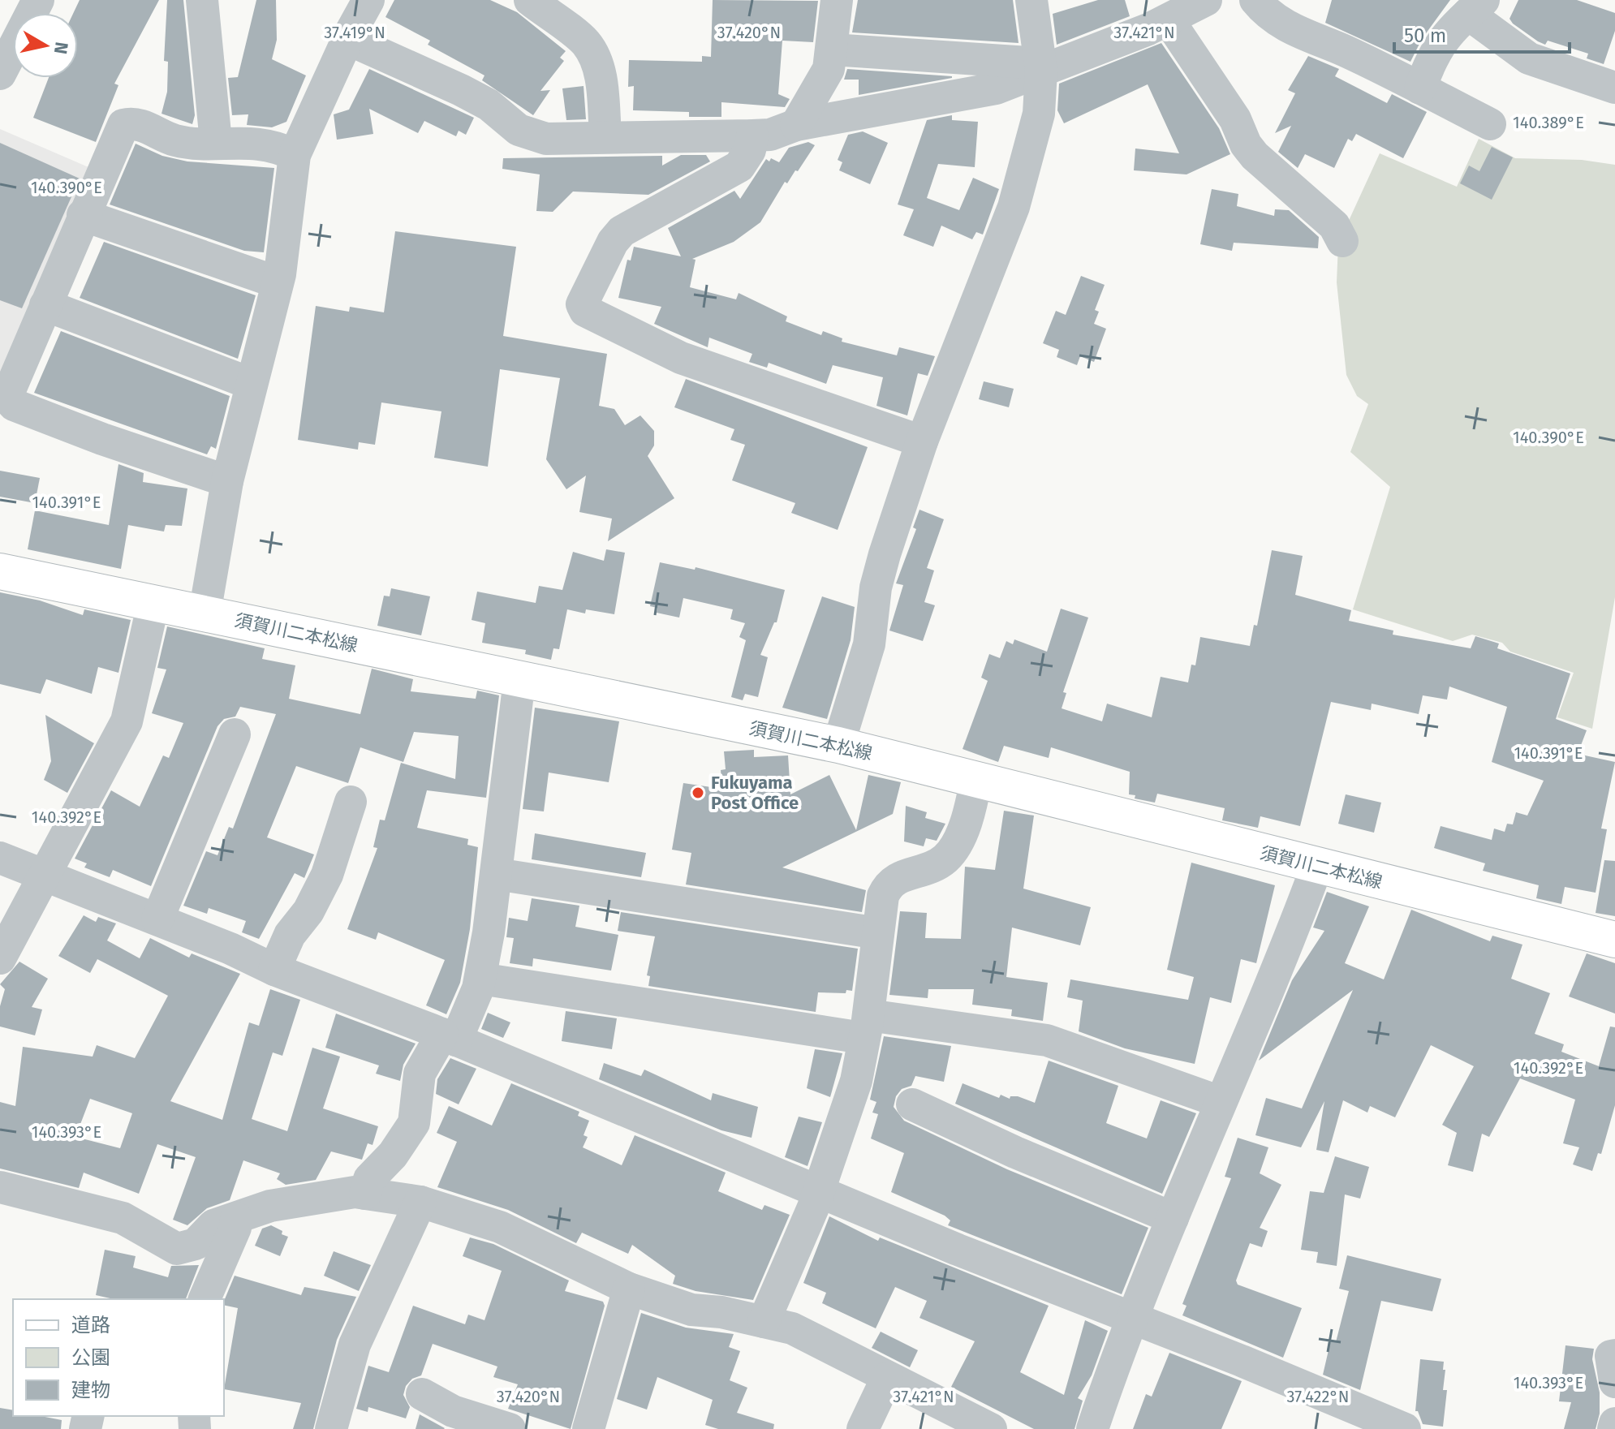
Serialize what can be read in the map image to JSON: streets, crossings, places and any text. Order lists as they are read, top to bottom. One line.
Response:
{"streets":{"main road":["須賀川二本松線"]},"places":["Fukuyama Post Office"],"legend":["道路","公園","建物"],"scale_bar":"50 m","north":"right","coordinates":["37.419°N","37.420°N","37.421°N","140.389°E","140.390°E","140.391°E","140.392°E","140.393°E","37.422°N"]}
